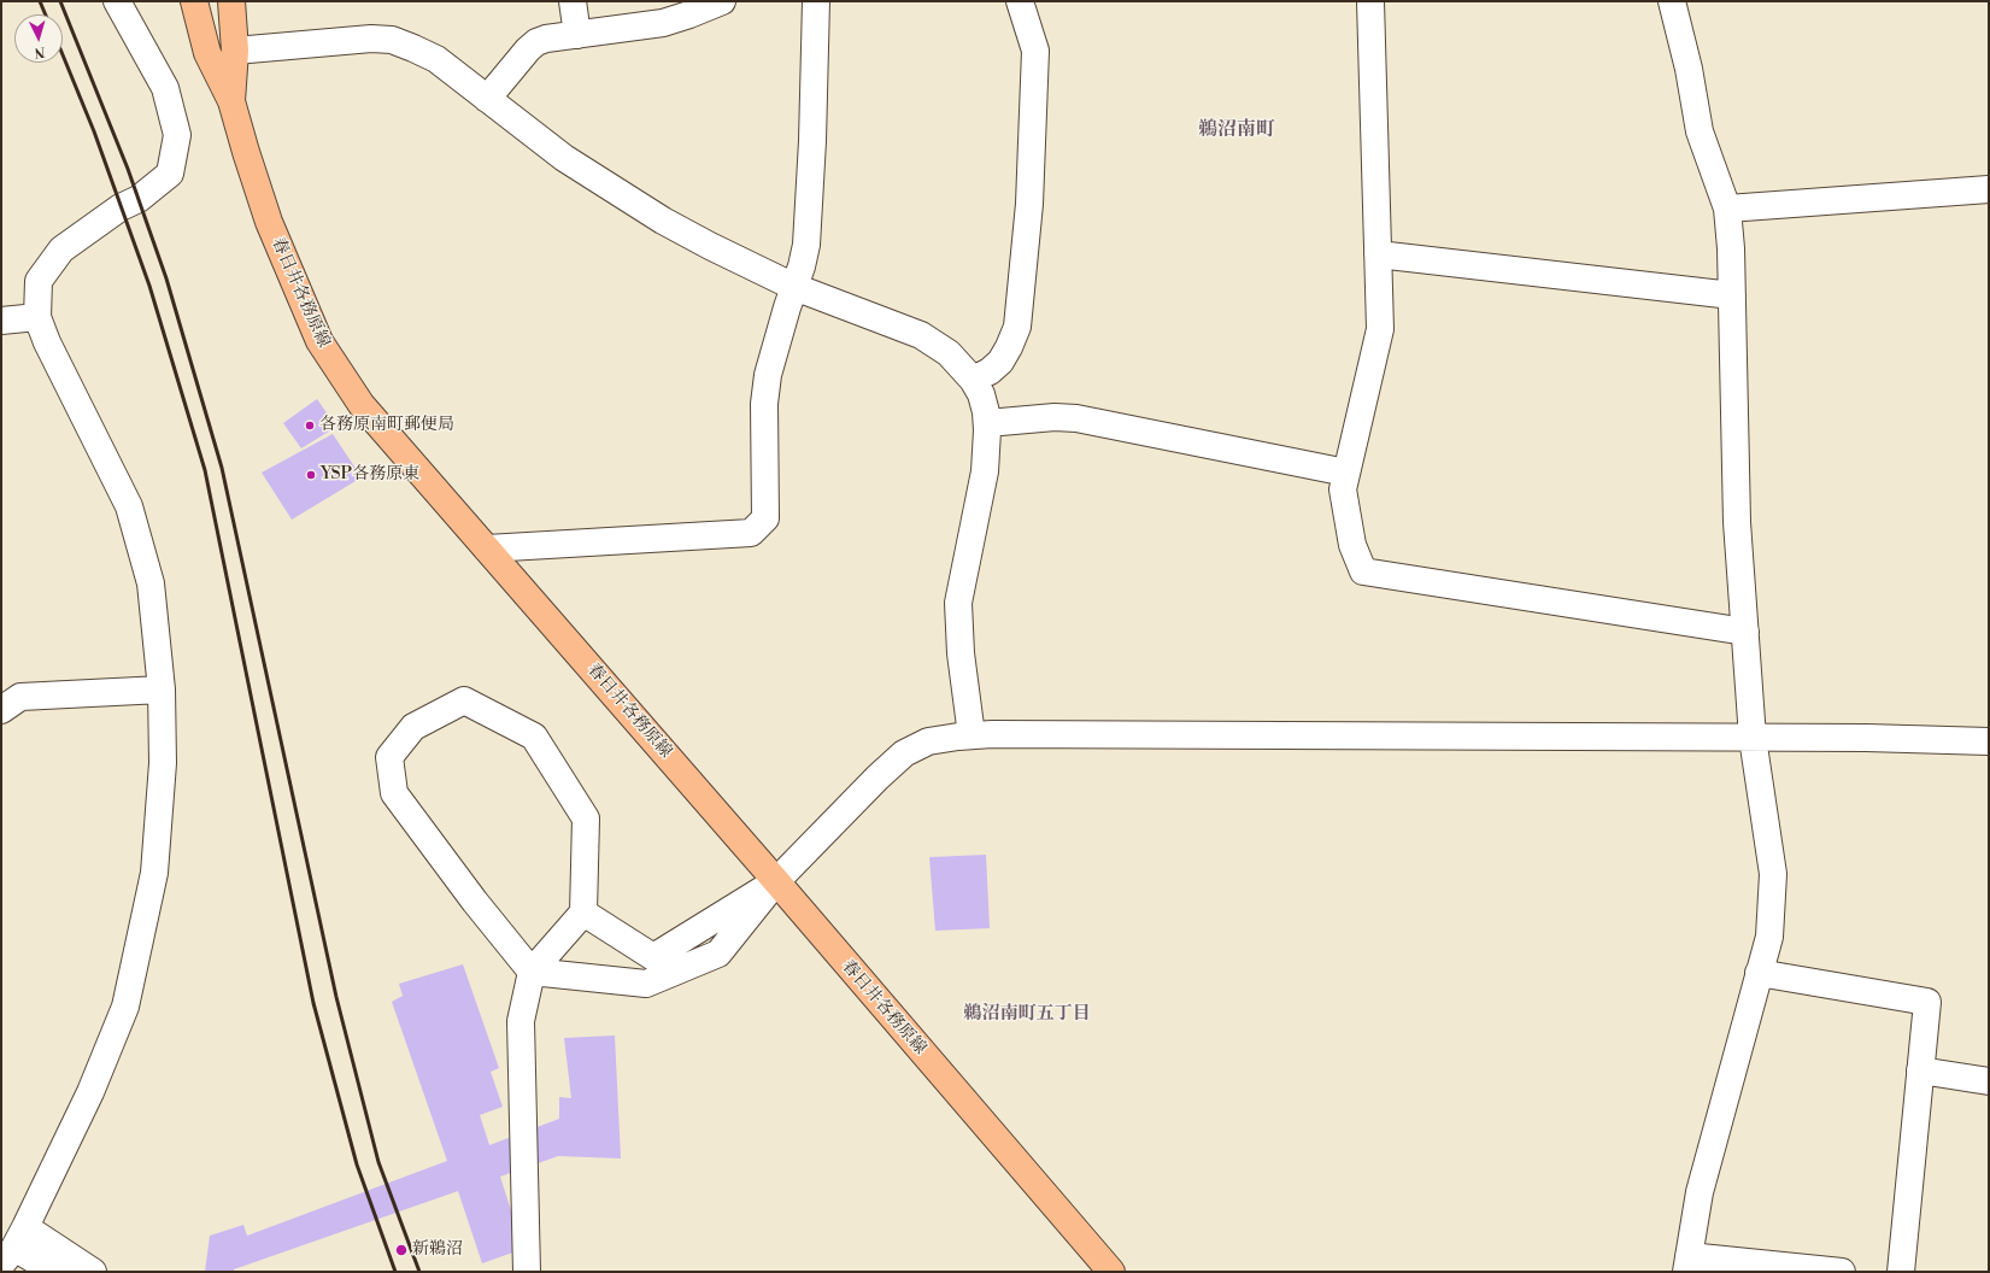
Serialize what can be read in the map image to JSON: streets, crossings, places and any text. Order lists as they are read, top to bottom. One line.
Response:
{"streets":{"main road":["春日井各務原線"]},"districts":["鵜沼南町","鵜沼南町五丁目"],"places":["各務原南町郵便局","YSP各務原東","新鵜沼"],"north":"bottom"}
